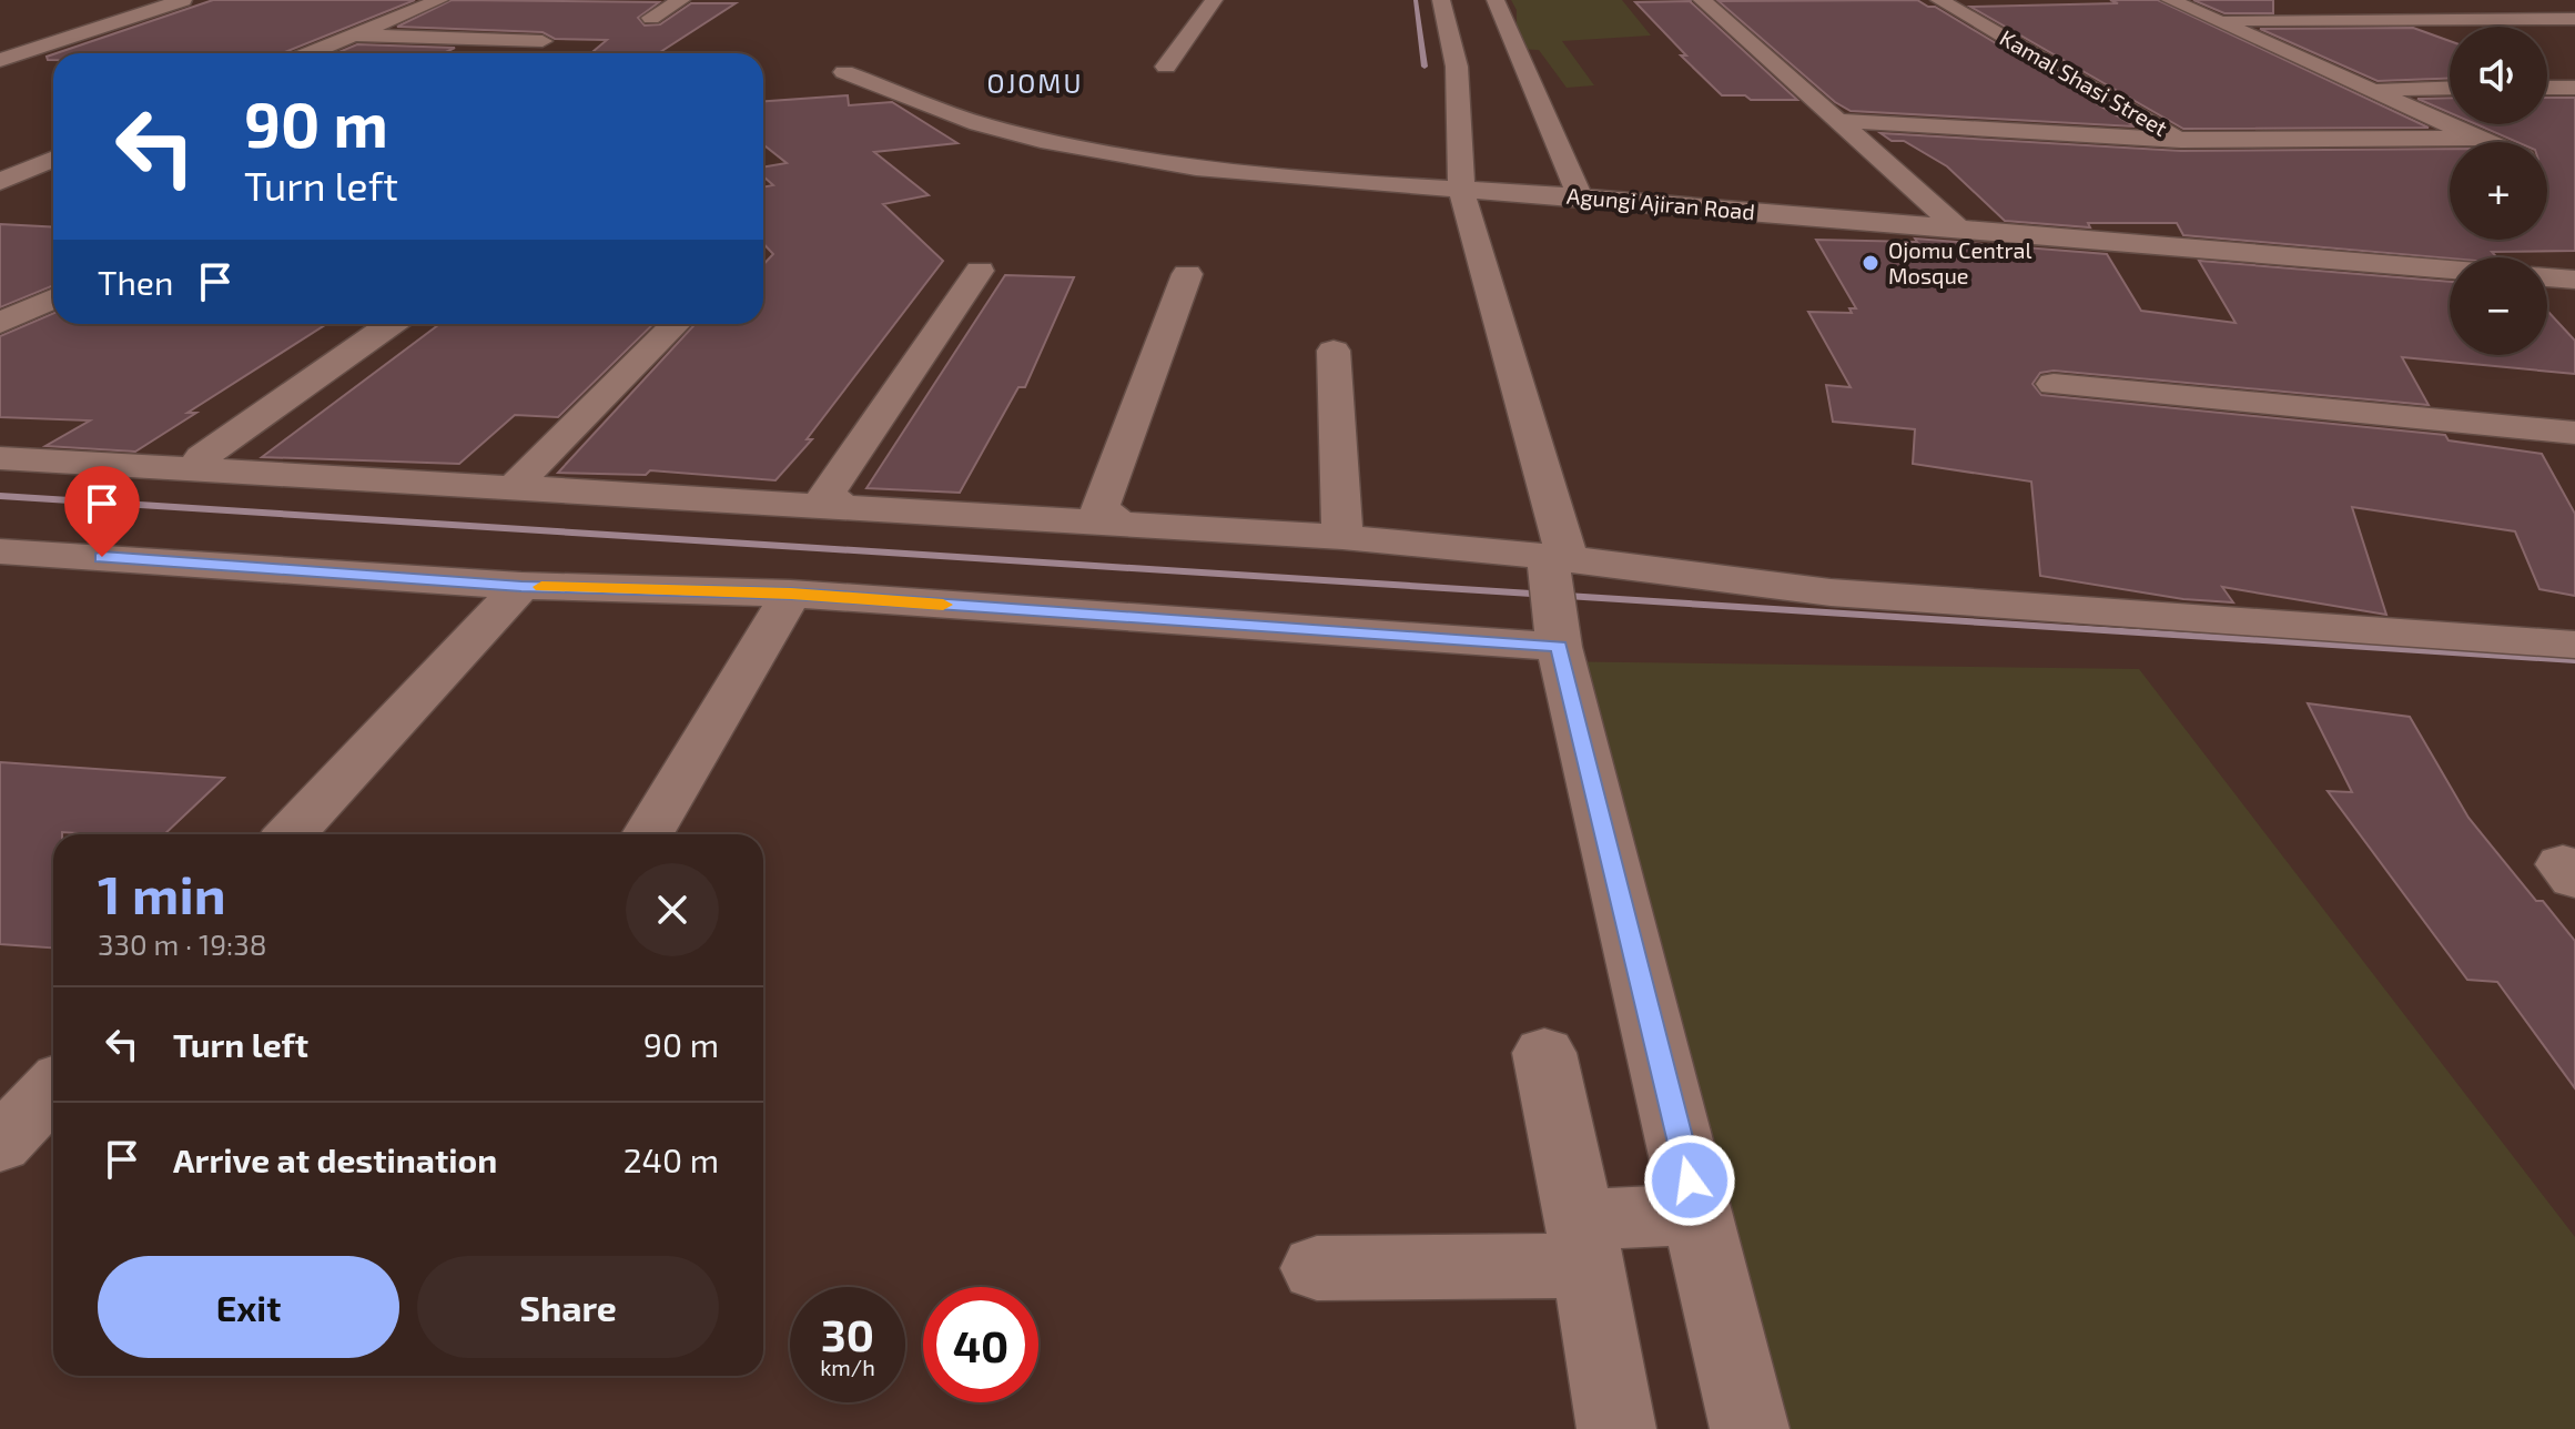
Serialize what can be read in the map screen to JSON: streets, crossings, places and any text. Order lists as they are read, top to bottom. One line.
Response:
{"streets":{"street":["Kamal Shasi Street","Agungi Ajiran Road"]},"districts":["OJOMU"],"places":["Ojomu Central Mosque"],"page":{"map_buttons":["+","−"],"turn":["90 m","Turn left"],"then":"Then","heading":["1 min","330 m · 19:38"],"list":[{"name":"Turn left","value":"90 m"},{"name":"Arrive at destination","value":"240 m"}],"buttons":["Exit","Share"],"speed":"30 km/h","limit":"40"}}
